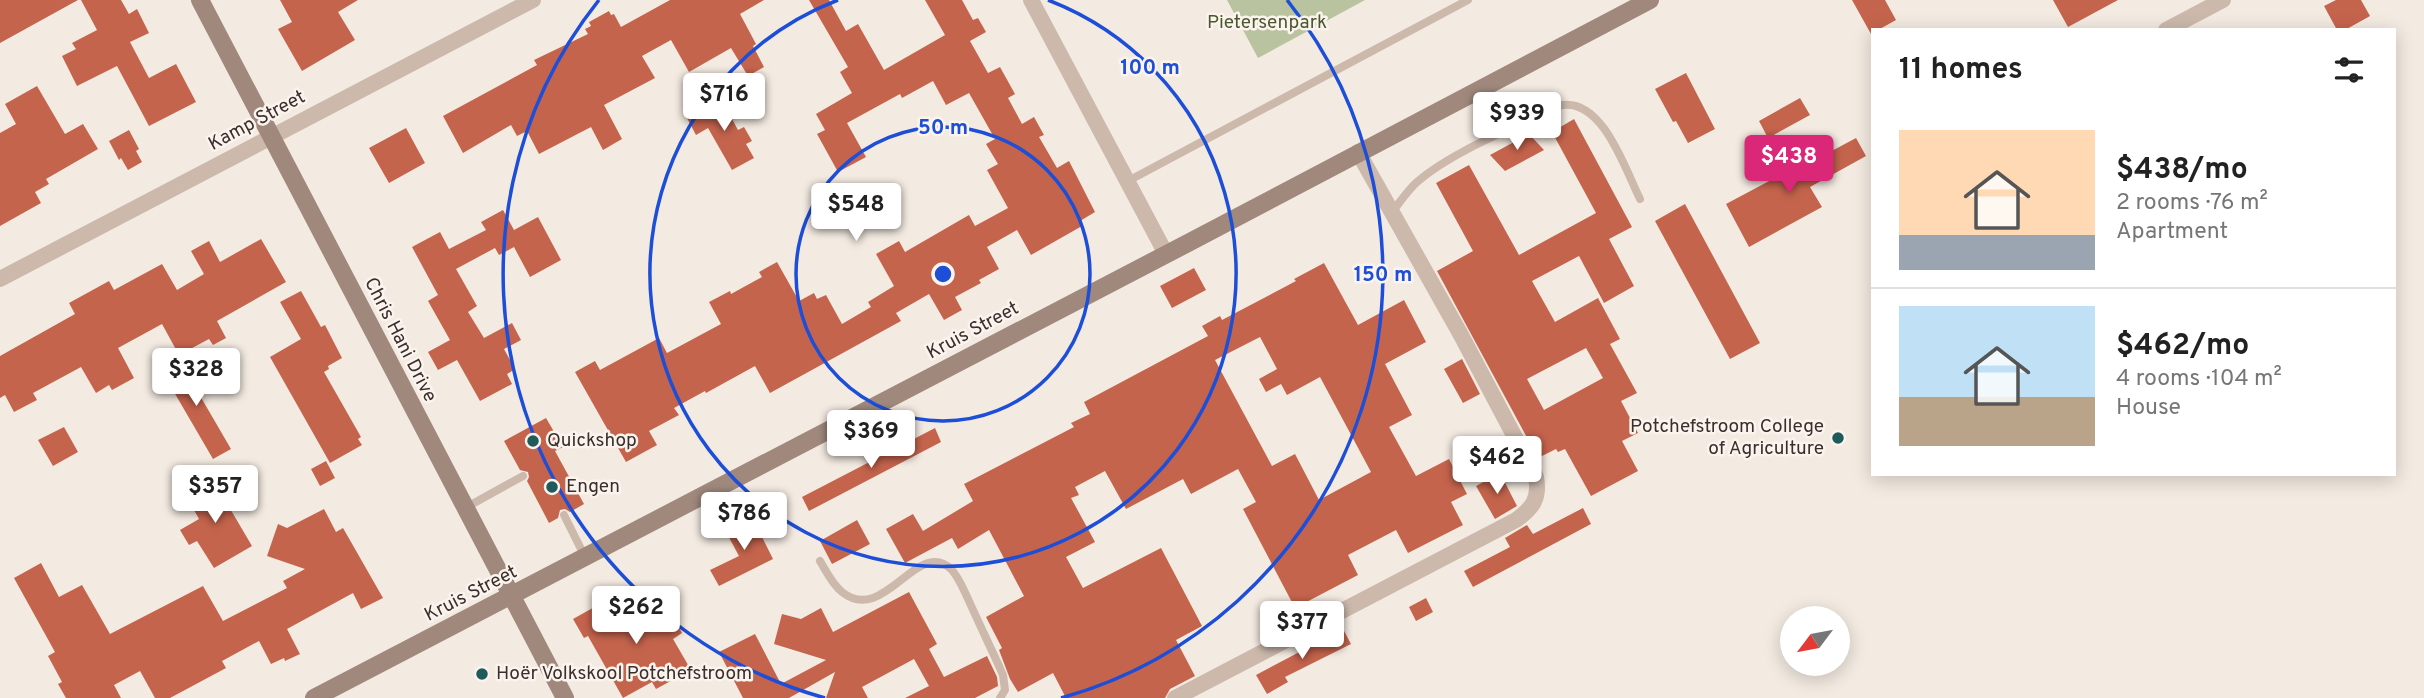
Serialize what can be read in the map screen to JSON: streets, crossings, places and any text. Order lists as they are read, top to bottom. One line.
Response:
{"streets":{"street":["Kamp Street","Kruis Street","Chris Hani Drive"]},"crossings":[["Kamp Street","Chris Hani Drive"],["Kruis Street","Chris Hani Drive"]],"parks":["Pietersenpark"],"places":["Potchefstroom College of Agriculture","Quickshop","Engen","Hoër Volkskool Potchefstroom"],"north":"bottom left","page":{"heading":"11 homes","price":["$716","$939","$438","$548","$328","$369","$462","$357","$786","$262","$377"],"list":[{"name":"$438/mo","note":"2 rooms · 76 m² · Apartment"},{"name":"$462/mo","note":"4 rooms · 104 m² · House"}]},"rings":["100 m","50 m","150 m"]}
